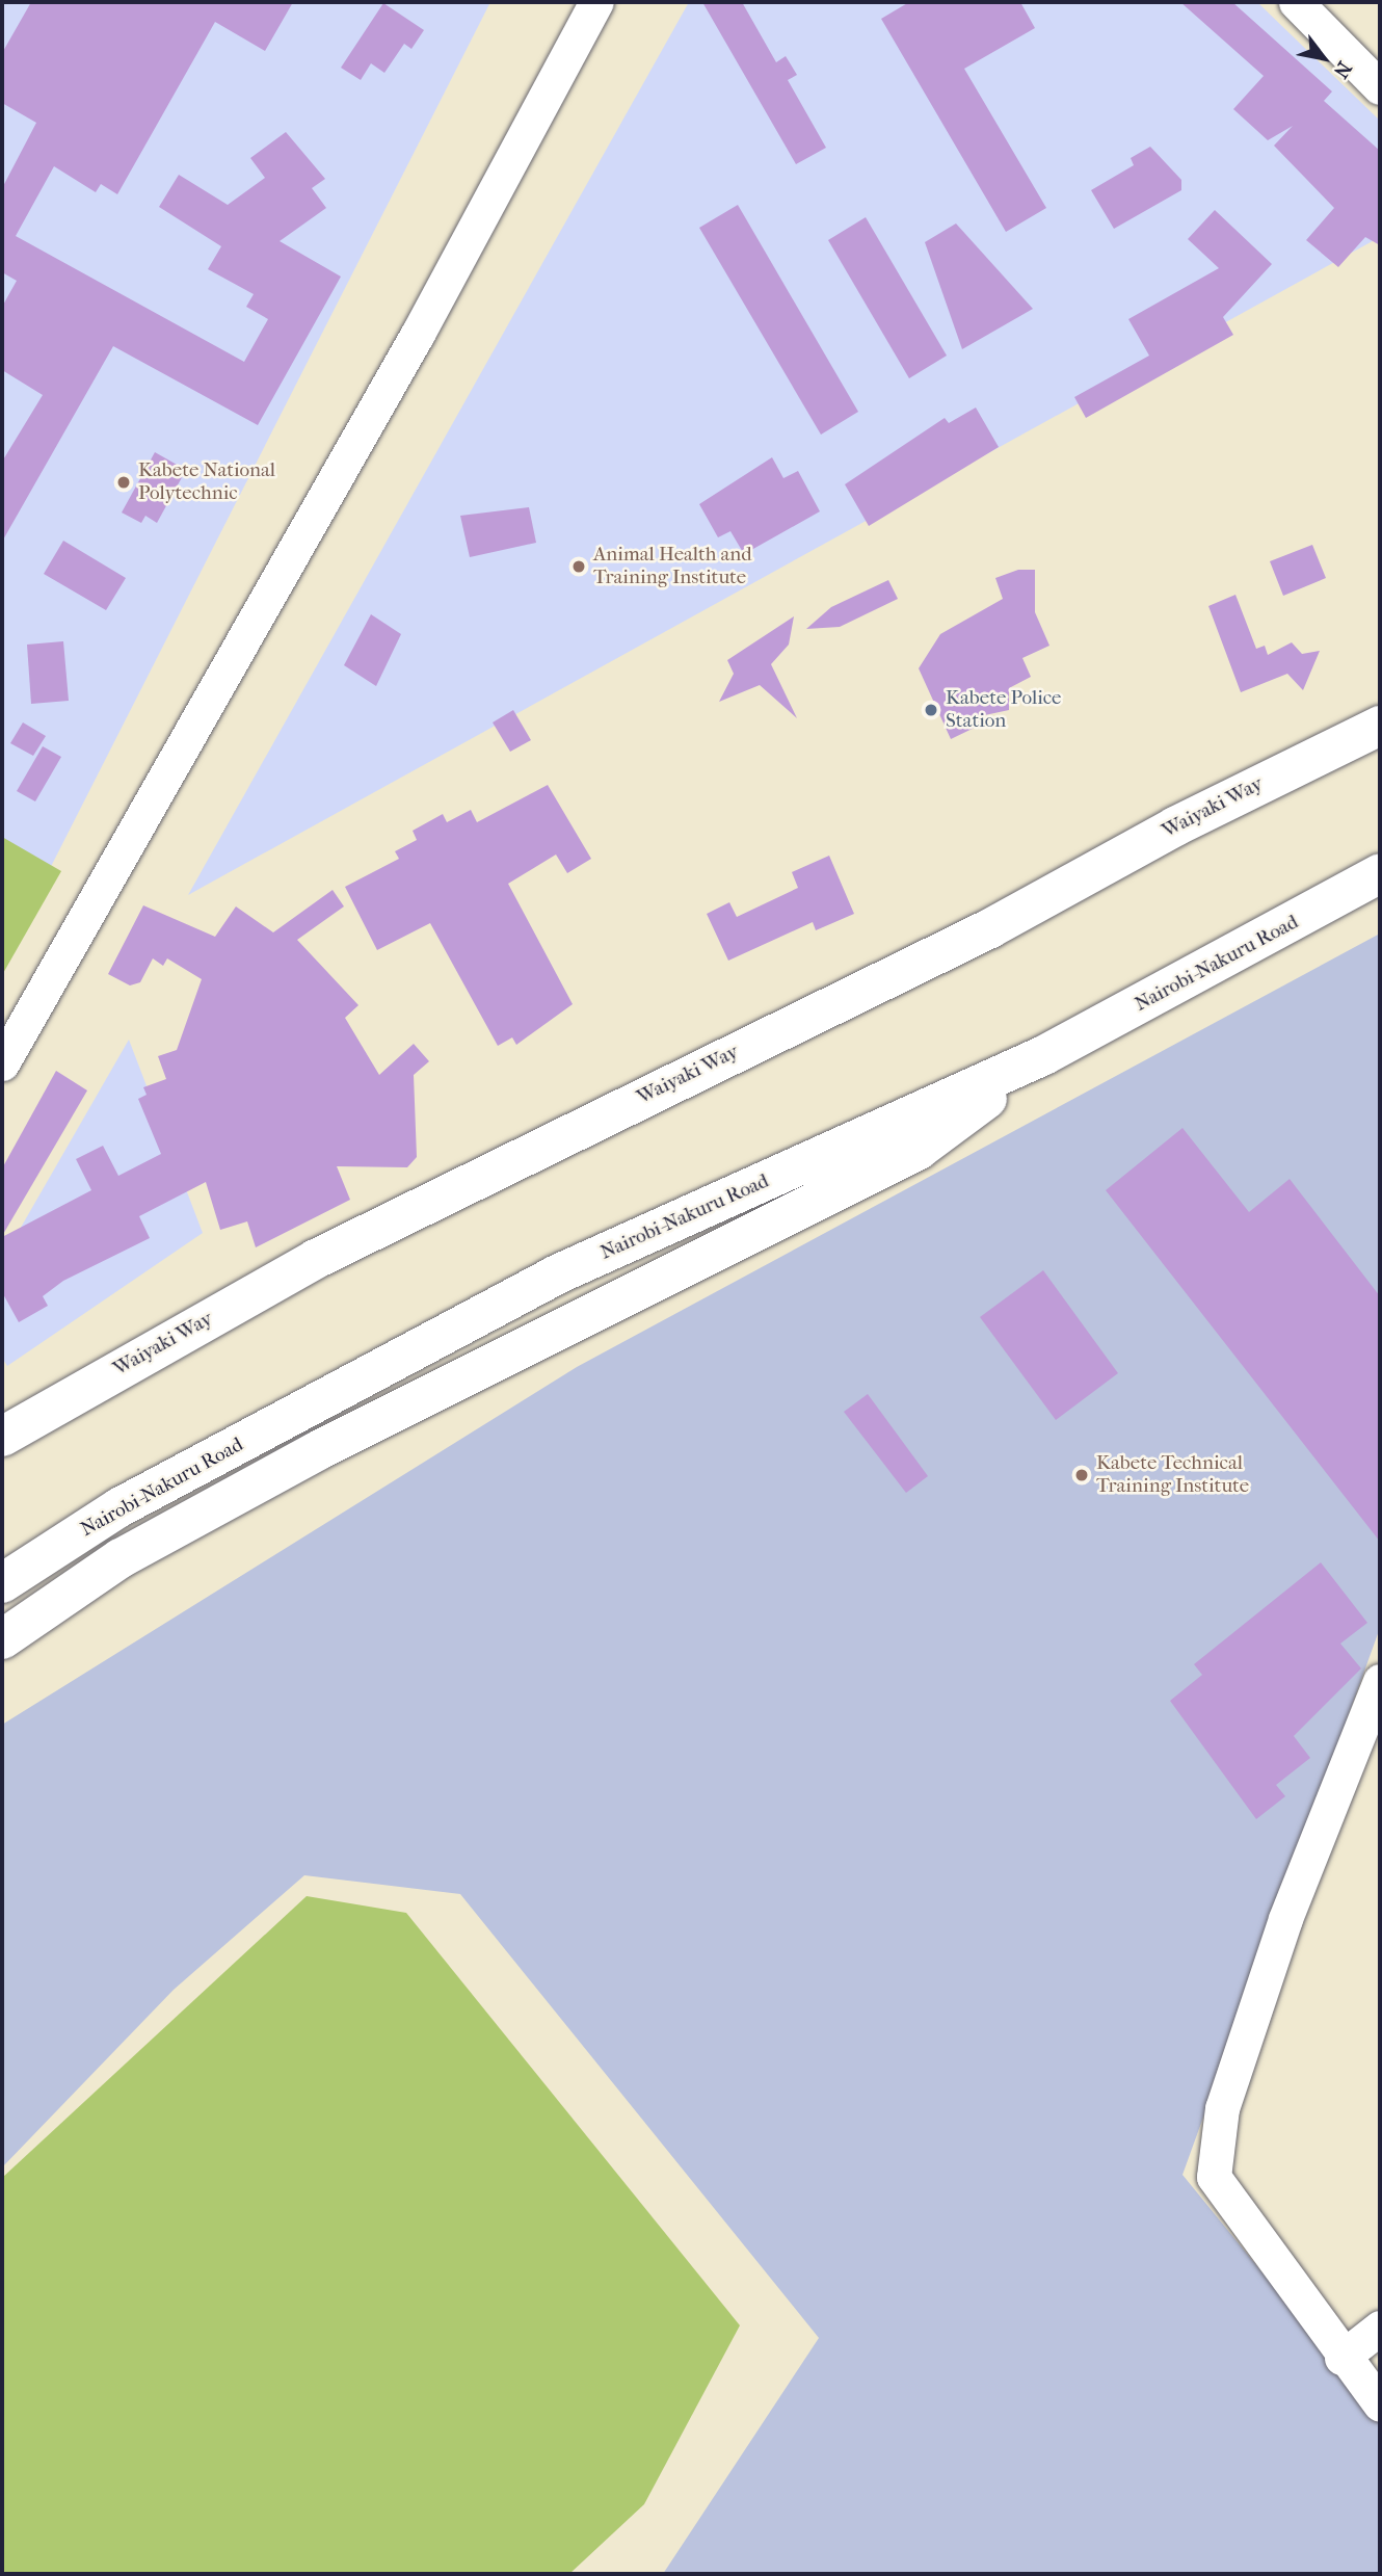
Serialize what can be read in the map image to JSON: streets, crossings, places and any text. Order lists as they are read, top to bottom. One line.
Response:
{"streets":{"highway":["Waiyaki Way","Nairobi-Nakuru Road"]},"places":["Kabete National Polytechnic","Animal Health and Training Institute","Kabete Police Station","Kabete Technical Training Institute"],"north":"bottom right"}
